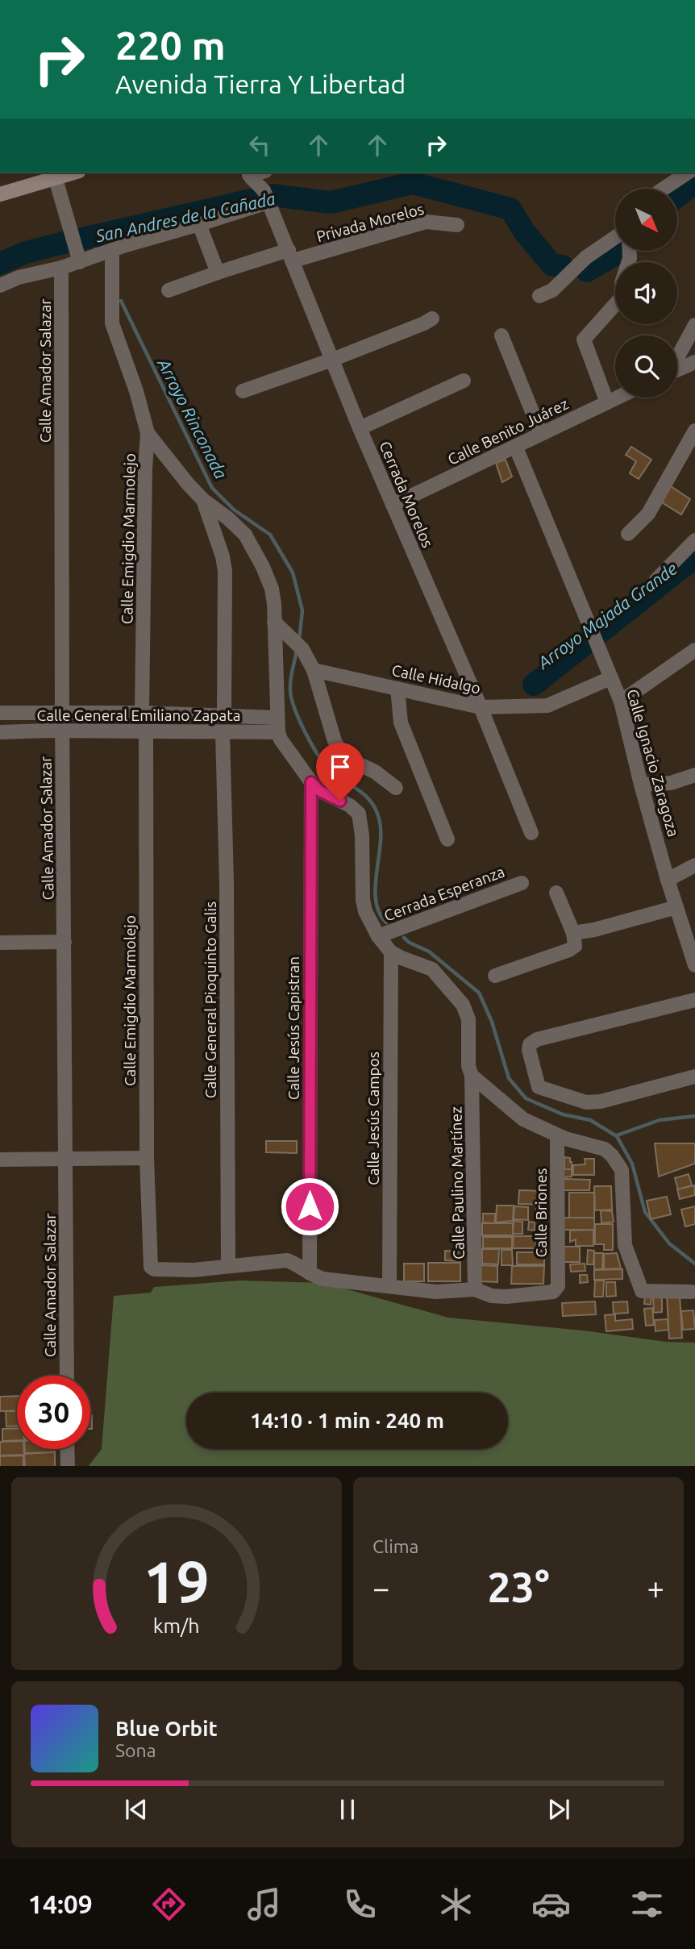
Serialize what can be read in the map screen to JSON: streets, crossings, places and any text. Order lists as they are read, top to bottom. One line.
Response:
{"streets":{"street":["Privada Morelos","Calle Amador Salazar","Calle Benito Juárez","Cerrada Morelos","Calle Emigdio Marmolejo","Calle Hidalgo","Calle General Emiliano Zapata","Calle Ignacio Zaragoza","Cerrada Esperanza","Calle General Pioquinto Galis","Calle Jesús Capistran","Calle Jesús Campos","Calle Paulino Martínez","Calle Briones"]},"crossings":[["Privada Morelos","Cerrada Morelos"],["Calle Amador Salazar","Calle General Emiliano Zapata"],["Calle Benito Juárez","Cerrada Morelos"],["Calle Benito Juárez","Calle Ignacio Zaragoza"],["Cerrada Morelos","Calle Hidalgo"],["Calle Emigdio Marmolejo","Calle General Emiliano Zapata"],["Calle Emigdio Marmolejo","Calle General Pioquinto Galis"],["Calle Hidalgo","Calle Ignacio Zaragoza"],["Calle General Emiliano Zapata","Calle General Pioquinto Galis"],["Calle Jesús Campos","Calle Paulino Martínez"],["Calle Paulino Martínez","Calle Briones"]],"water":["San Andres de la Cañada","Arroyo Rinconada","Arroyo Majada Grande"],"north":"bottom right","page":{"turn":["220 m","Avenida Tierra Y Libertad"],"limit":"30","trip":"14:10 · 1 min · 240 m","tile":"Clima","heat":["−","23°","+"],"song":["Blue Orbit","Sona"],"tabs":"14:09","gauge":["19","km/h"]}}
